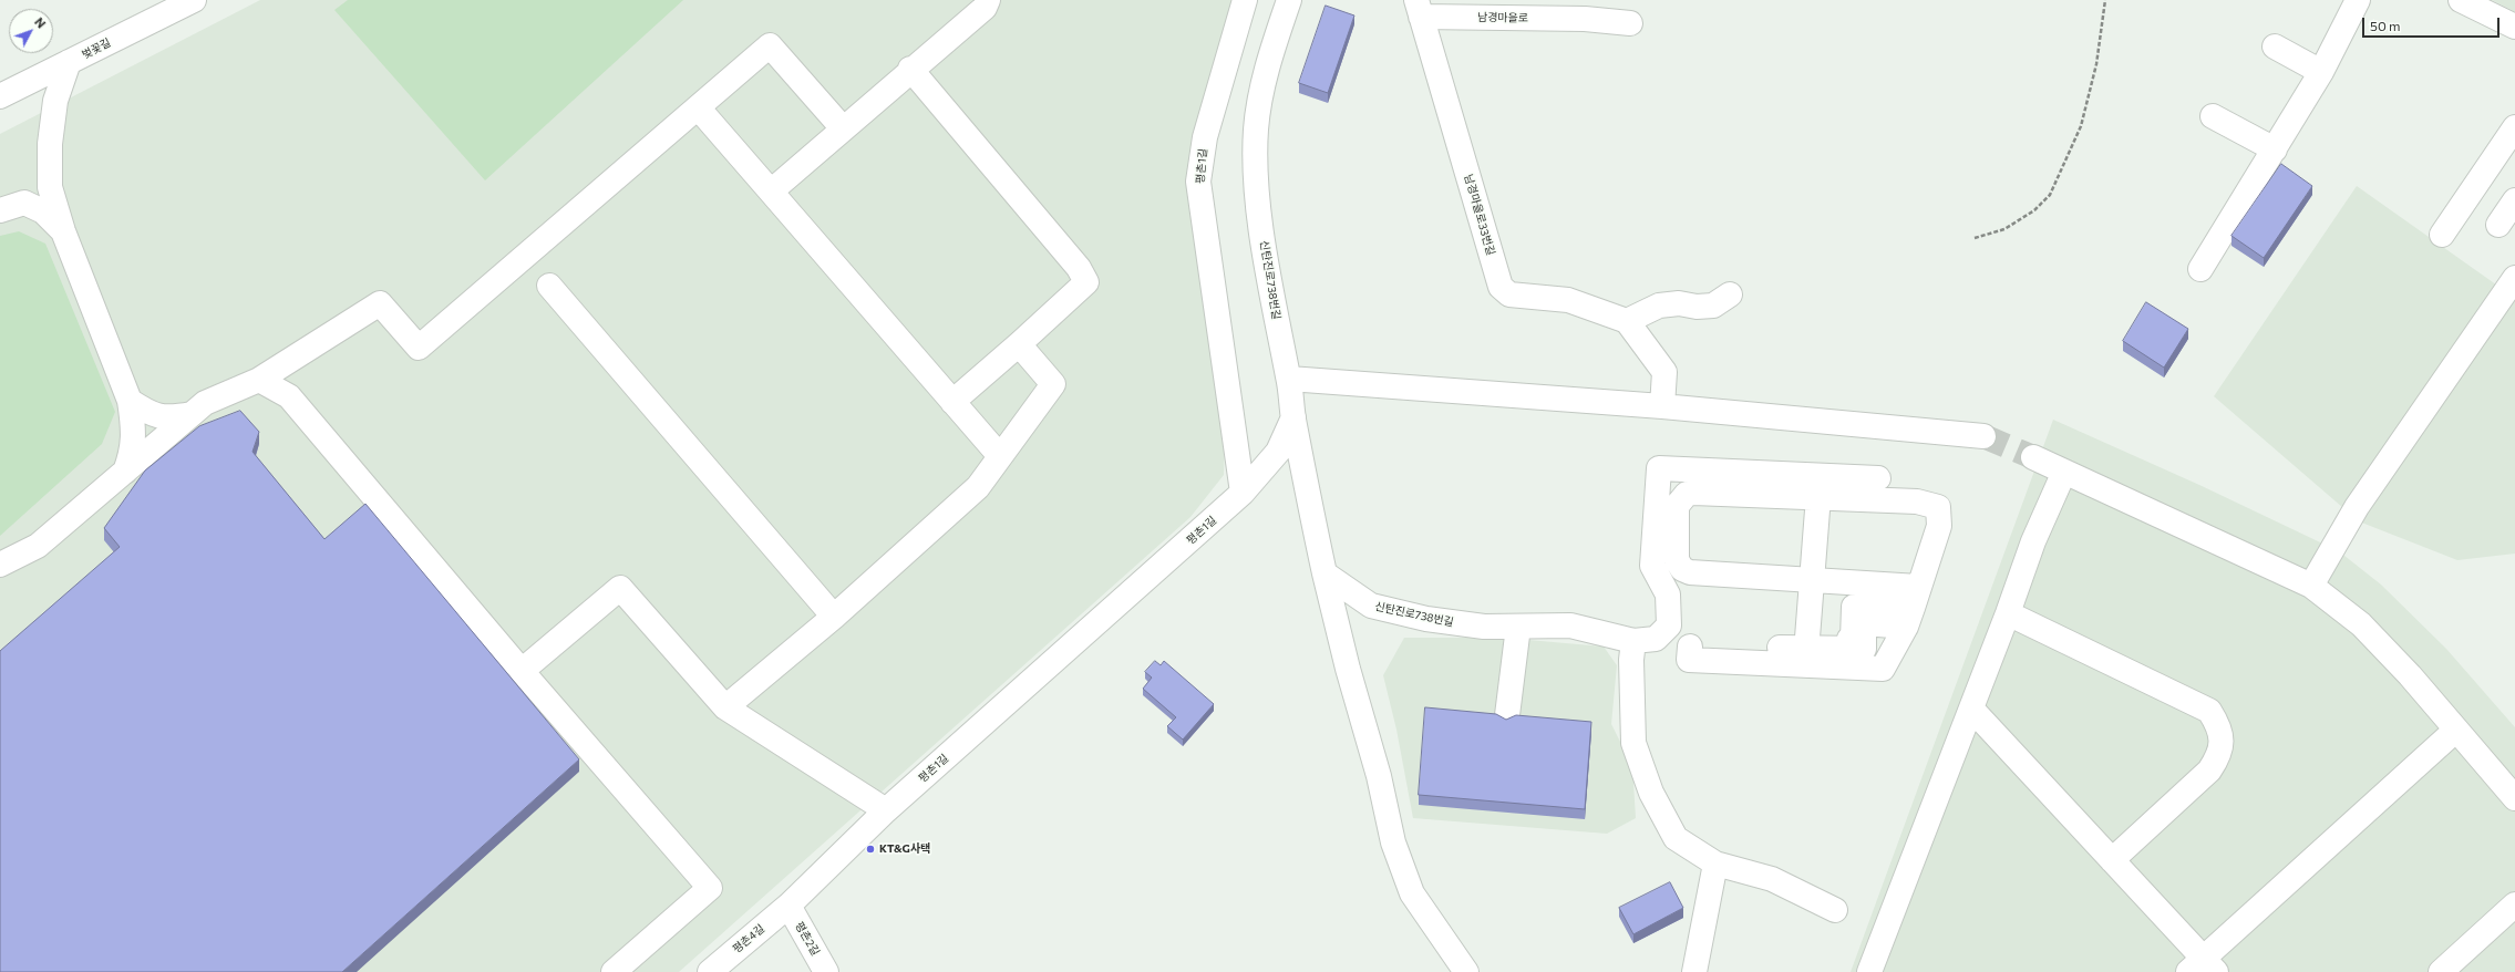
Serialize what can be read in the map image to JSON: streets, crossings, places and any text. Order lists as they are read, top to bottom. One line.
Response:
{"streets":{"street":["남경마을로","벚꽃길","평촌1길","남경마을로33번길","신탄진로738번길","평촌4길","평촌2길"]},"crossings":[["남경마을로","남경마을로33번길"],["평촌1길","평촌4길"],["평촌1길","평촌2길"],["평촌4길","평촌2길"]],"places":["KT&G사택"],"scale_bar":"50 m","north":"top right"}
